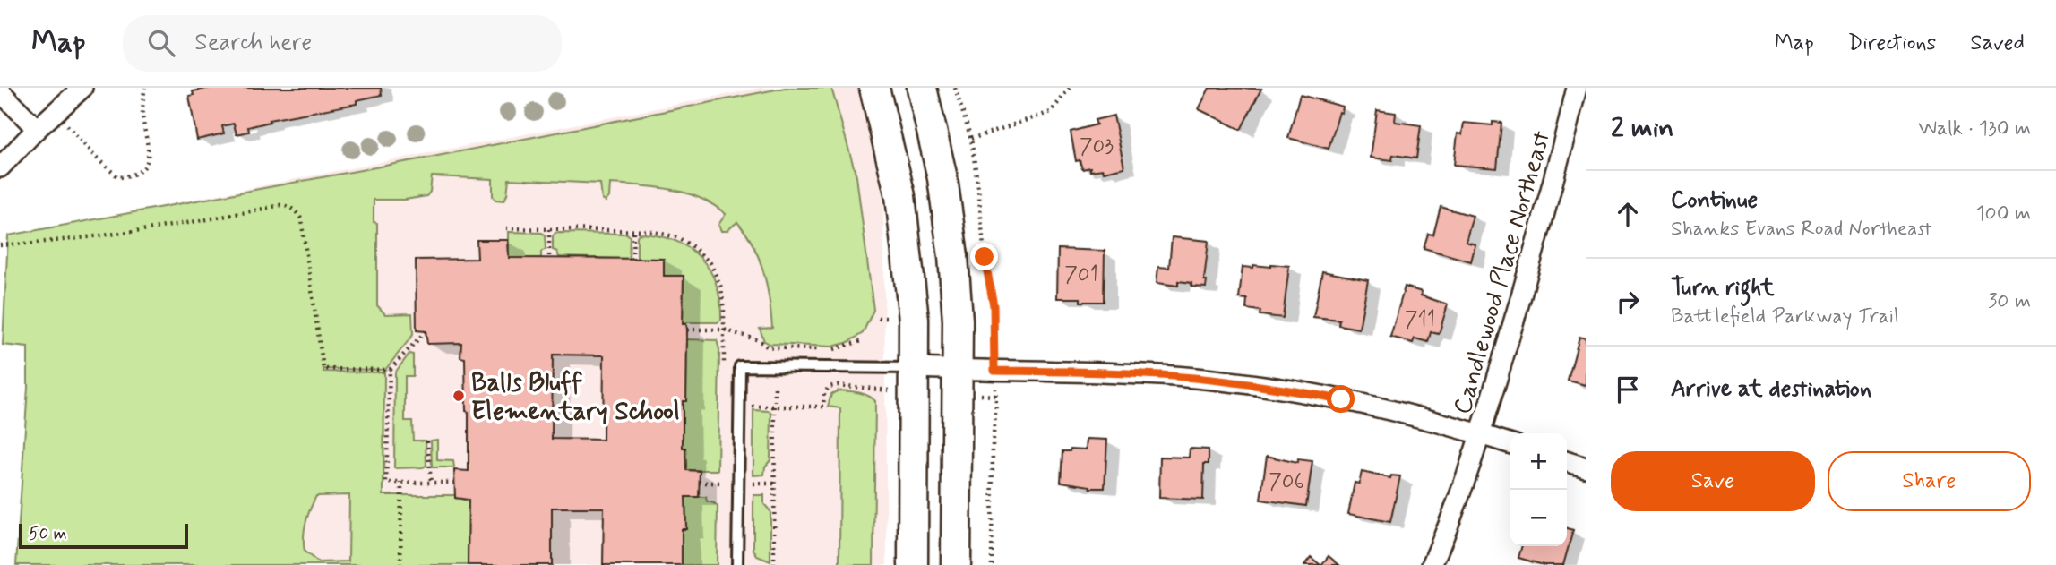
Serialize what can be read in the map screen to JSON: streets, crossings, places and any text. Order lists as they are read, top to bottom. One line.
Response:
{"streets":{"street":["Candlewood Place Northeast"]},"places":["Balls Bluff Elementary School"],"house_numbers":["703","701","711","706"],"scale_bar":"50 m","page":{"header":"Map","search":"Search here","nav":["Map","Directions","Saved"],"heading":["2 min","Walk · 130 m"],"list":[["Continue","Shanks Evans Road Northeast","100 m"],["Turn right","Battlefield Parkway Trail","30 m"],"Arrive at destination"],"buttons":["Save","Share"],"map_buttons":["+","−"],"scale":"50 m"}}
